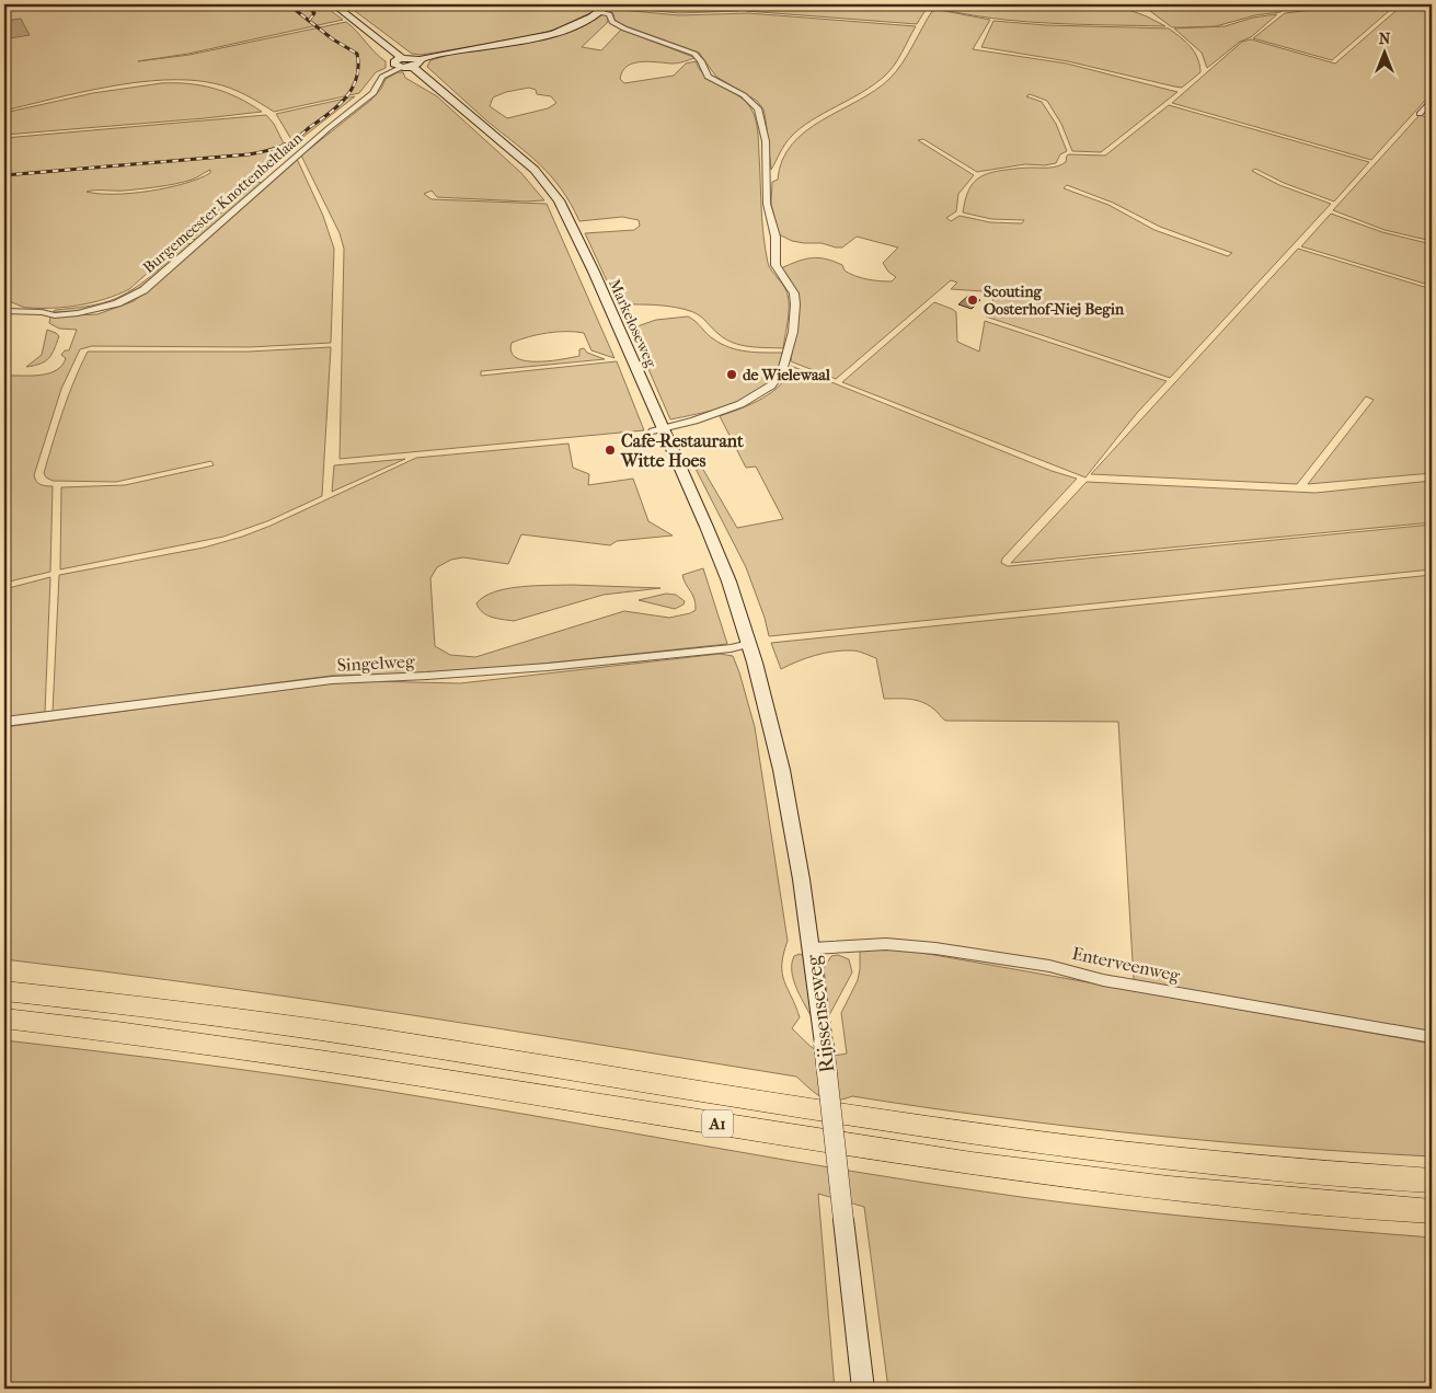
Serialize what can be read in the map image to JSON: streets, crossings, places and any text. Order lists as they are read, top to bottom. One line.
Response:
{"streets":{"highway":["A1"],"main road":["Markeloseweg","Rijssenseweg"],"street":["Burgemeester Knottenbeltlaan","Singelweg","Enterveenweg"]},"crossings":[["Markeloseweg","Singelweg"],["Markeloseweg","Rijssenseweg"],["Singelweg","Rijssenseweg"],["Enterveenweg","Rijssenseweg"]],"places":["Scouting Oosterhof-Niej Begin","de Wielewaal","Cafe-Restaurant Witte Hoes"],"north":"top"}
